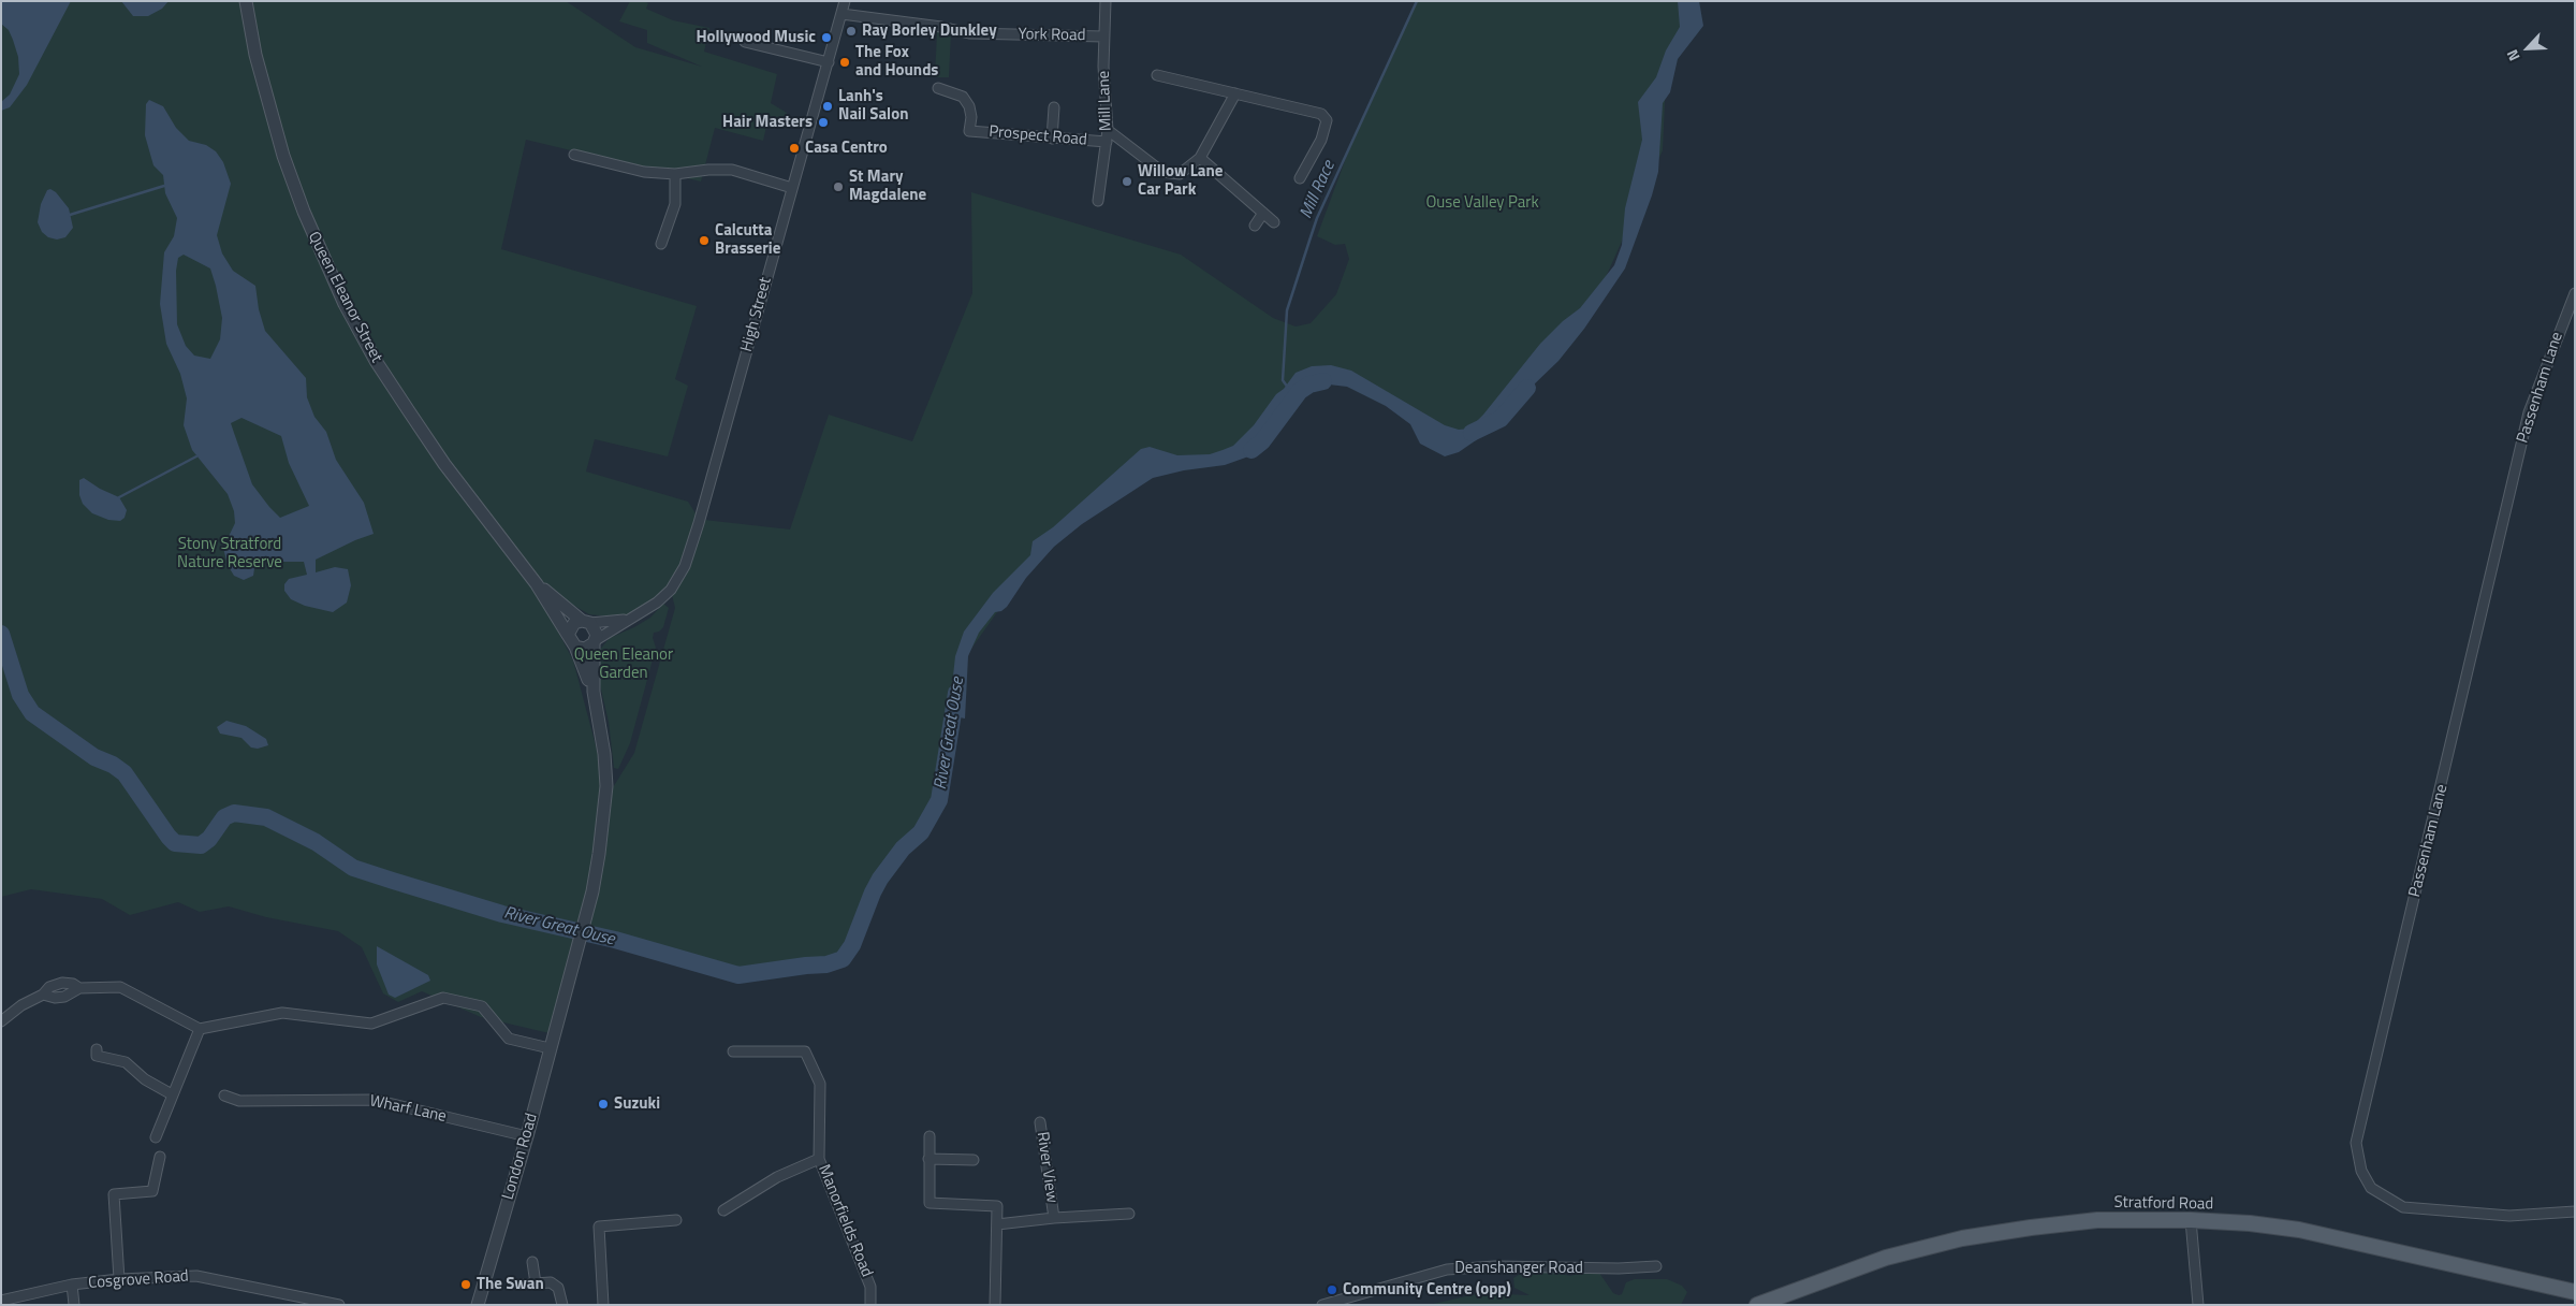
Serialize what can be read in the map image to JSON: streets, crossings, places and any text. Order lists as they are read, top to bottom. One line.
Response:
{"streets":{"main road":["Stratford Road"],"street":["York Road","Mill Lane","Prospect Road","Queen Eleanor Street","High Street","Passenham Lane","Wharf Lane","London Road","River View","Manorfields Road","Deanshanger Road","Cosgrove Road"]},"crossings":[["York Road","Mill Lane"],["York Road","High Street"],["Mill Lane","Prospect Road"],["Wharf Lane","London Road"]],"water":["Mill Race","River Great Ouse"],"parks":["Ouse Valley Park","Stony Stratford Nature Reserve","Queen Eleanor Garden"],"places":["Ray Borley Dunkley","Hollywood Music","The Fox and Hounds","Lanh's Nail Salon","Hair Masters","Casa Centro","Willow Lane Car Park","St Mary Magdalene","Calcutta Brasserie","Suzuki","The Swan","Community Centre (opp)"],"north":"bottom left"}
